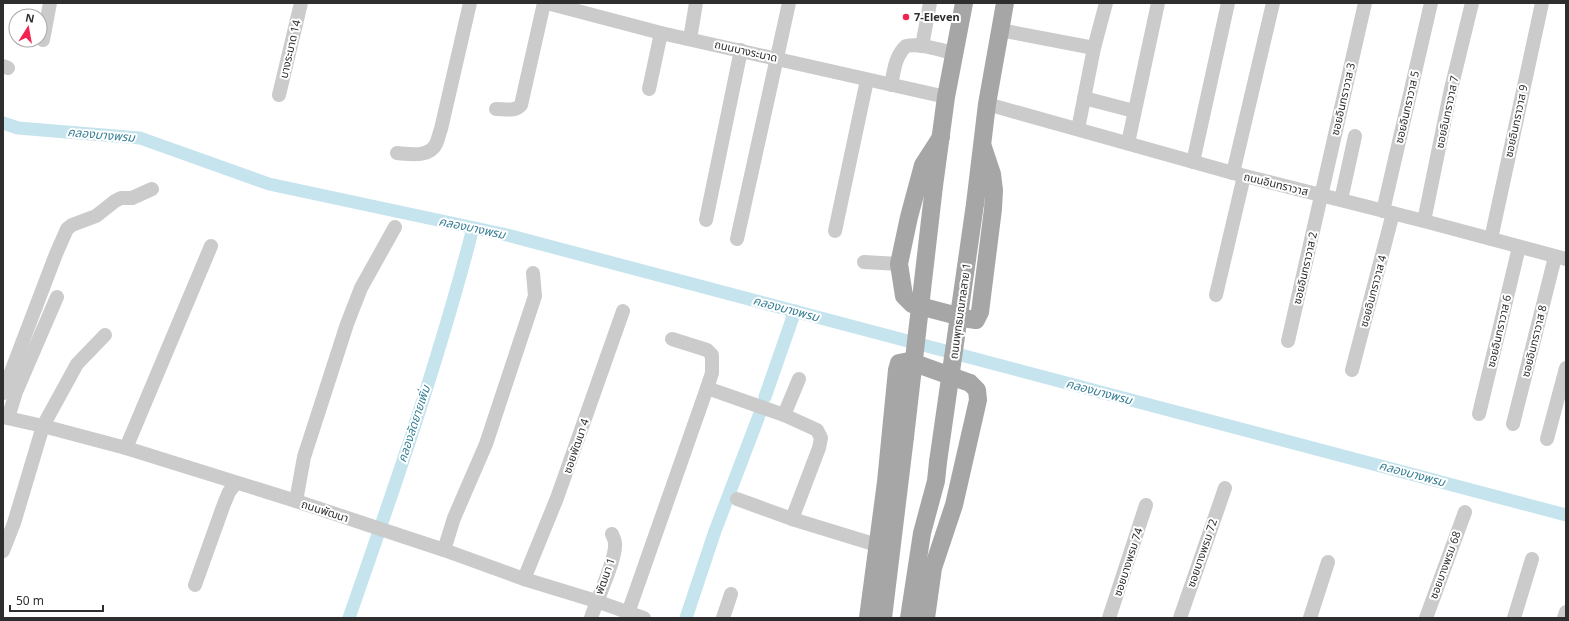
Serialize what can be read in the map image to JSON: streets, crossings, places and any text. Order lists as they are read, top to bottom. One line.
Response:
{"streets":{"main road":["ถนนพุทธมณฑลสาย 1"],"street":["บางระมาด 14","ถนนบางระมาด","ซอยอินทราวาส 3","ซอยอินทราวาส 5","ซอยอินทราวาส 7","ซอยอินทราวาส 9","ถนนอินทราวาส","ซอยอินทราวาส 2","ซอยอินทราวาส 4","ซอยอินทราวาส 6","ซอยอินทราวาส 8","ซอยพัฒนา 4","ถนนพัฒนา","ซอยบางพรม 72","ซอยบางพรม 74","ซอยบางพรม 68","พัฒนา 1"]},"crossings":[["ซอยอินทราวาส 3","ถนนอินทราวาส"],["ซอยอินทราวาส 3","ซอยอินทราวาส 2"],["ซอยอินทราวาส 5","ถนนอินทราวาส"],["ซอยอินทราวาส 5","ซอยอินทราวาส 4"],["ซอยอินทราวาส 7","ถนนอินทราวาส"],["ซอยอินทราวาส 9","ถนนอินทราวาส"],["ถนนอินทราวาส","ซอยอินทราวาส 2"],["ถนนอินทราวาส","ซอยอินทราวาส 4"],["ถนนอินทราวาส","ถนนพุทธมณฑลสาย 1"],["ถนนอินทราวาส","ซอยอินทราวาส 6"],["ถนนอินทราวาส","ซอยอินทราวาส 8"],["ซอยพัฒนา 4","ถนนพัฒนา"],["ถนนพัฒนา","พัฒนา 1"]],"water":["คลองบางพรม","คลองลัดยายเพิ่ม"],"places":["7-Eleven"],"scale_bar":"50 m","north":"top"}
